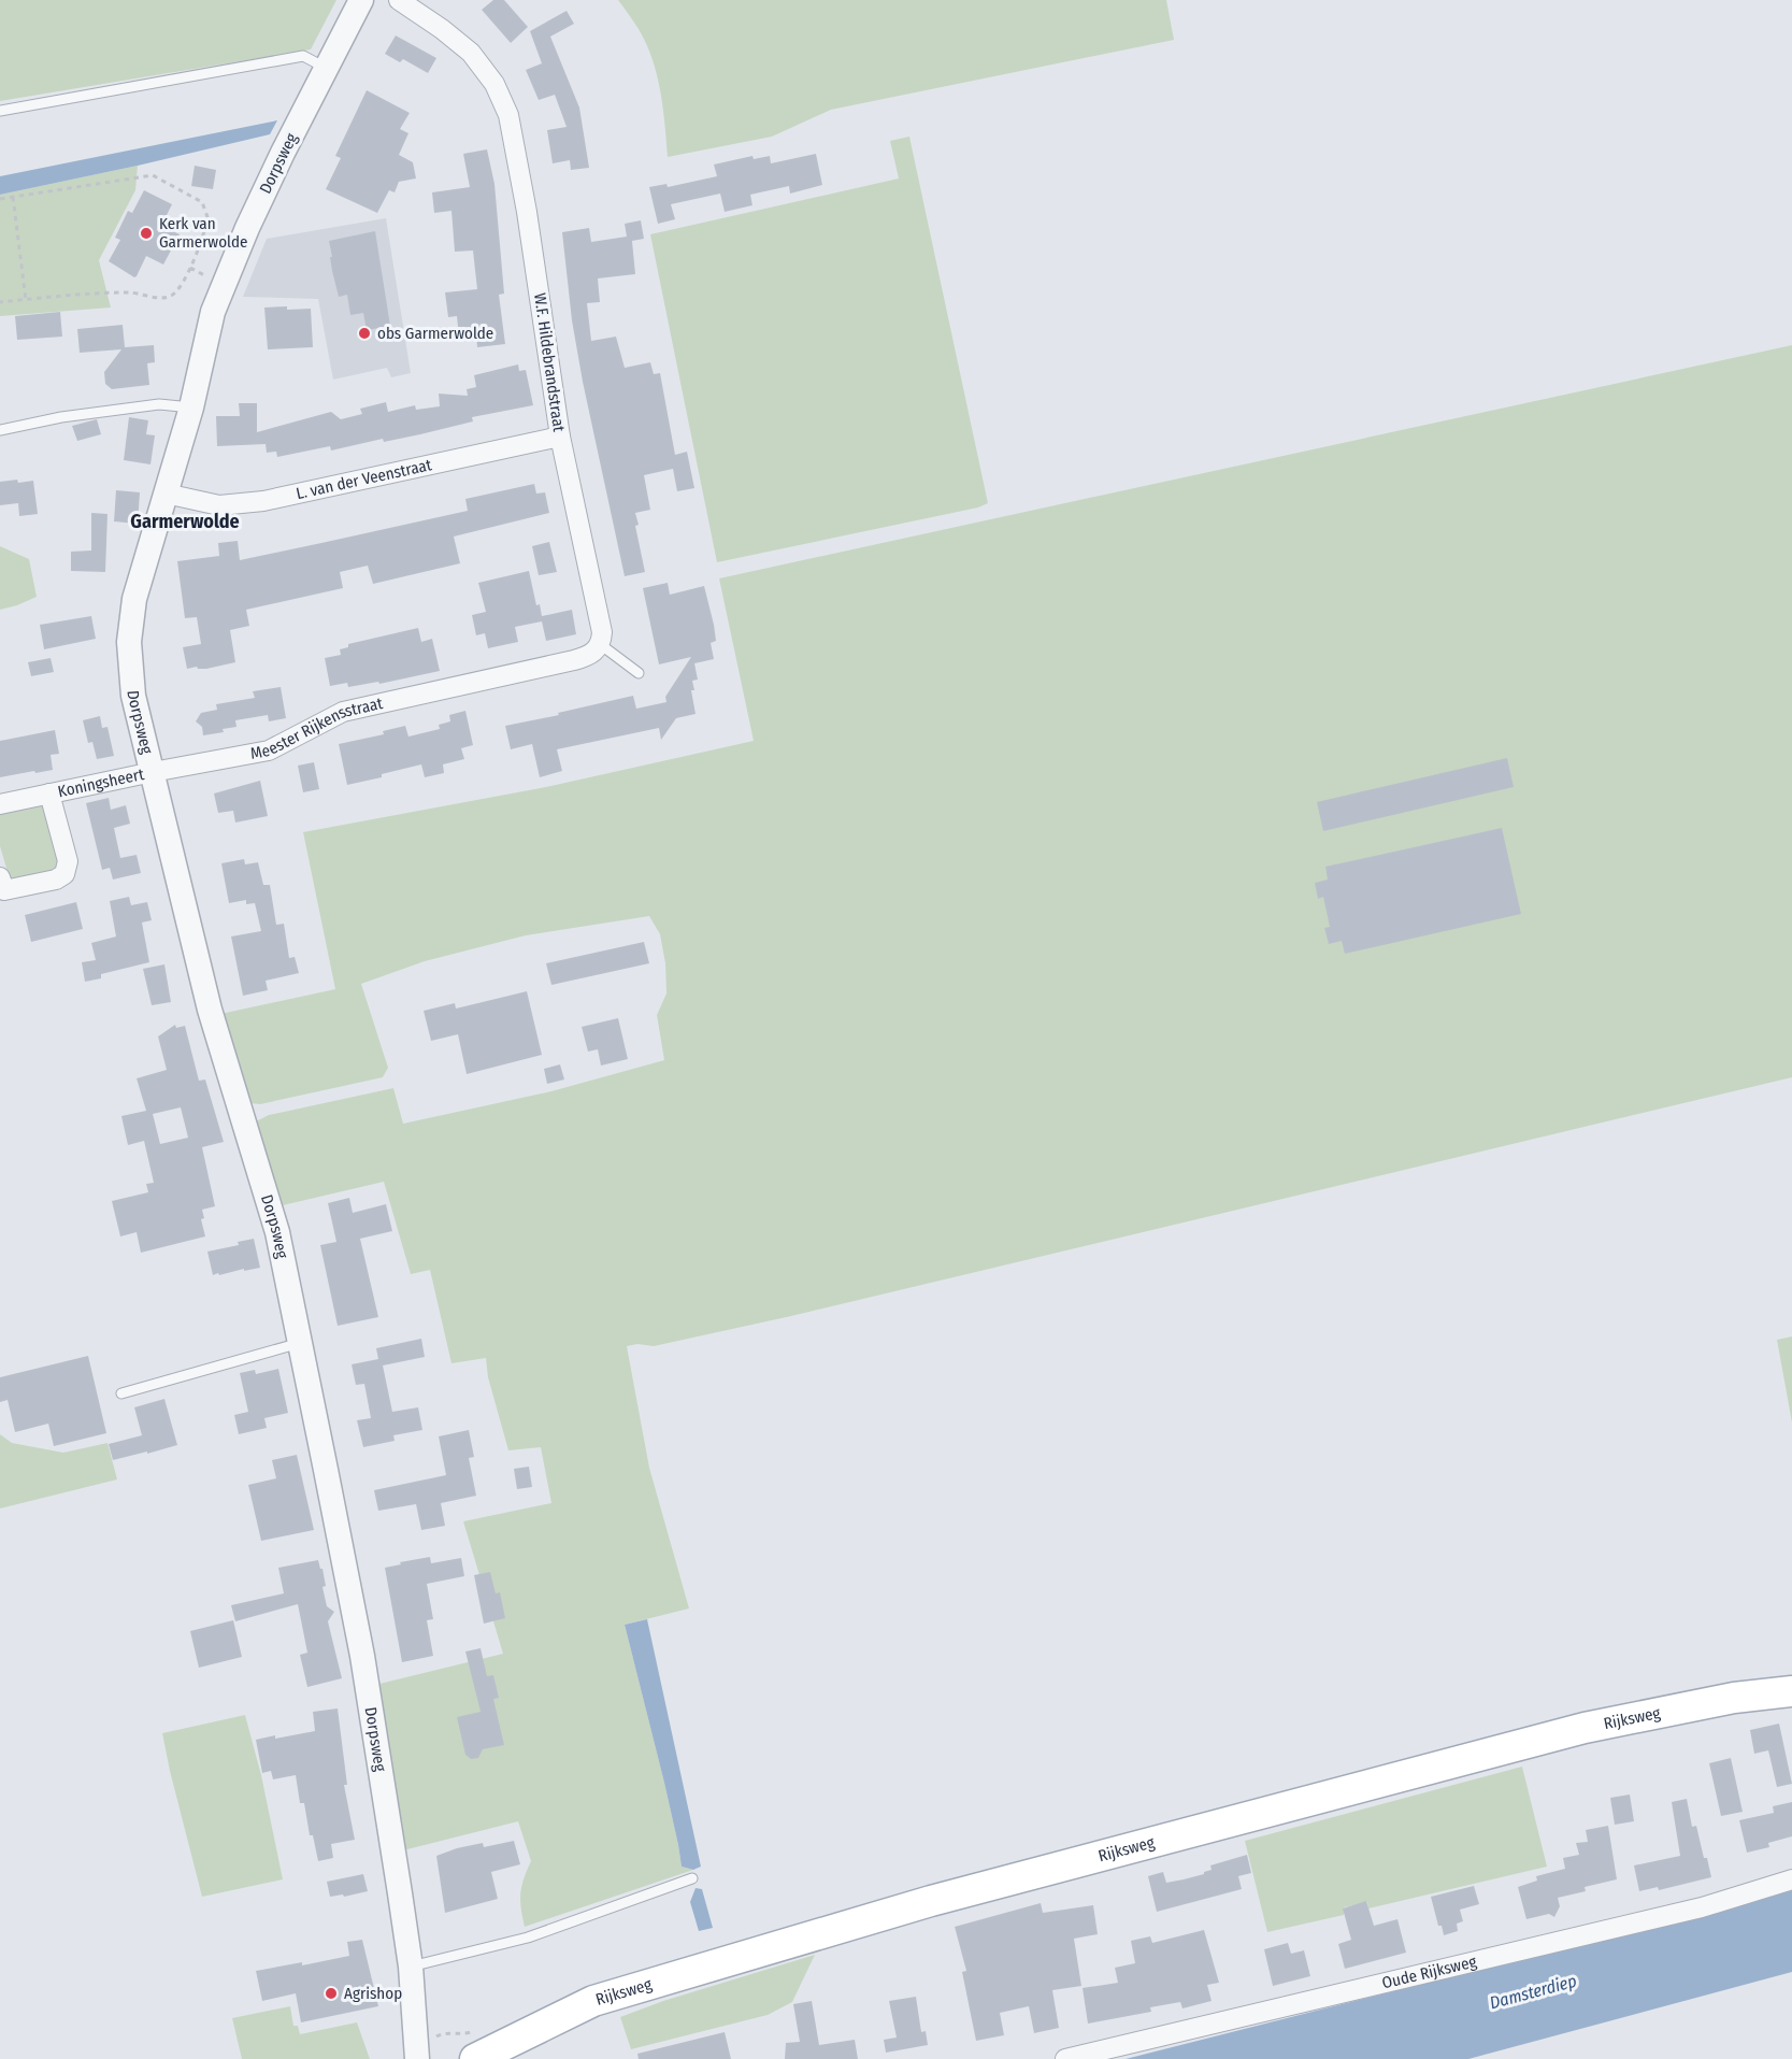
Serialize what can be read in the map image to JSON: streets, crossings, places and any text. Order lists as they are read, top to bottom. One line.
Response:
{"streets":{"main road":["Rijksweg"],"street":["Dorpsweg","W.F. Hildebrandstraat","L. van der Veenstraat","Meester Rijkensstraat","Koningsheert","Oude Rijksweg"]},"crossings":[["Dorpsweg","L. van der Veenstraat"],["Dorpsweg","Meester Rijkensstraat"],["Dorpsweg","Koningsheert"],["W.F. Hildebrandstraat","L. van der Veenstraat"],["W.F. Hildebrandstraat","Meester Rijkensstraat"],["Meester Rijkensstraat","Koningsheert"]],"districts":["Garmerwolde"],"water":["Damsterdiep"],"places":["Kerk van Garmerwolde","obs Garmerwolde","Agrishop"]}
